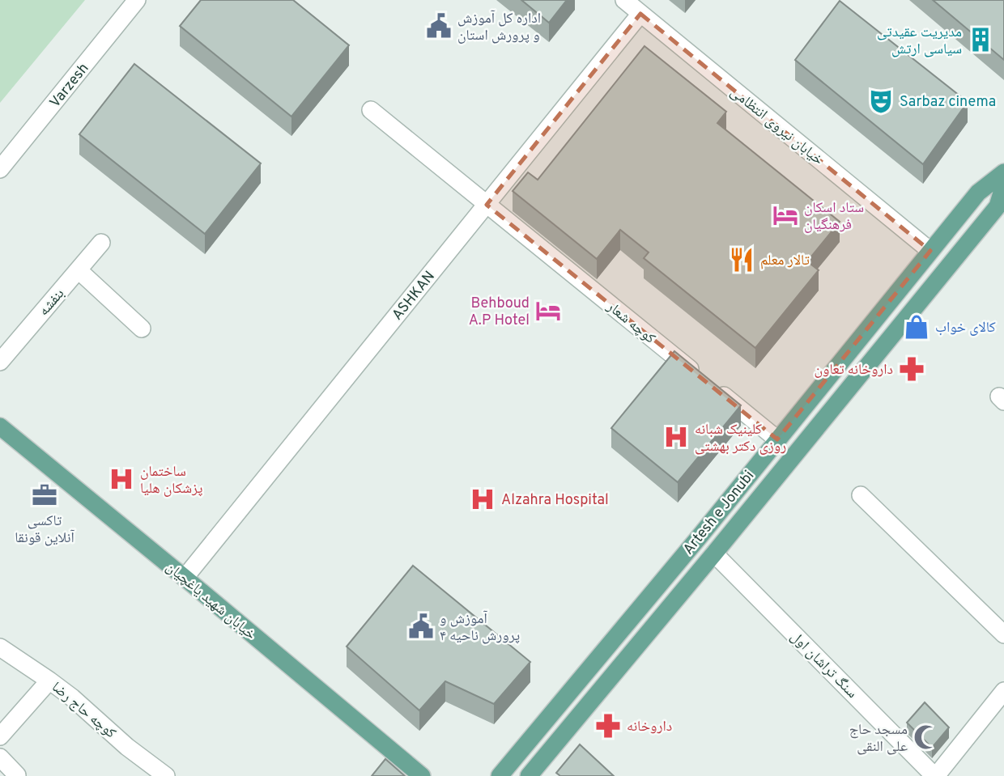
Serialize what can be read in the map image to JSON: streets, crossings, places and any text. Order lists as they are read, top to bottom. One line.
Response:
{"streets":{"main road":["Artesh e Jonubi","خیابان شهید یاغچیان"],"street":["Varzesh","خیابان نیروی انتظامی","ASHKAN","بنفشه","کوچه شعار","سنگ تراشان اول","کوچه حاج رضا"]},"crossings":[["خیابان نیروی انتظامی","ASHKAN"],["خیابان نیروی انتظامی","Artesh e Jonubi"],["ASHKAN","کوچه شعار"],["ASHKAN","خیابان شهید یاغچیان"],["کوچه شعار","Artesh e Jonubi"],["Artesh e Jonubi","سنگ تراشان اول"]],"places":{"public building":["اداره کل آموزش و پرورش استان","آموزش و پرورش ناحیه ۴"],"building":["مدیریت عقیدتی سیاسی ارتش"],"theatre":["Sarbaz cinema"],"hotel":["ستاد اسکان فرهنگیان","Behboud A.P Hotel"],"restaurant":["تالار معلم"],"shop":["کالای خواب"],"pharmacy":["داروخانه تعاون","داروخانه"],"hospital":["کلینیک شبانه روزی دکتر بهشتی","ساختمان پزشکان هلیا","Alzahra Hospital"],"office":["تاکسی آنلاین قونقا"],"mosque":["مسجد حاج علی النقی"]}}
